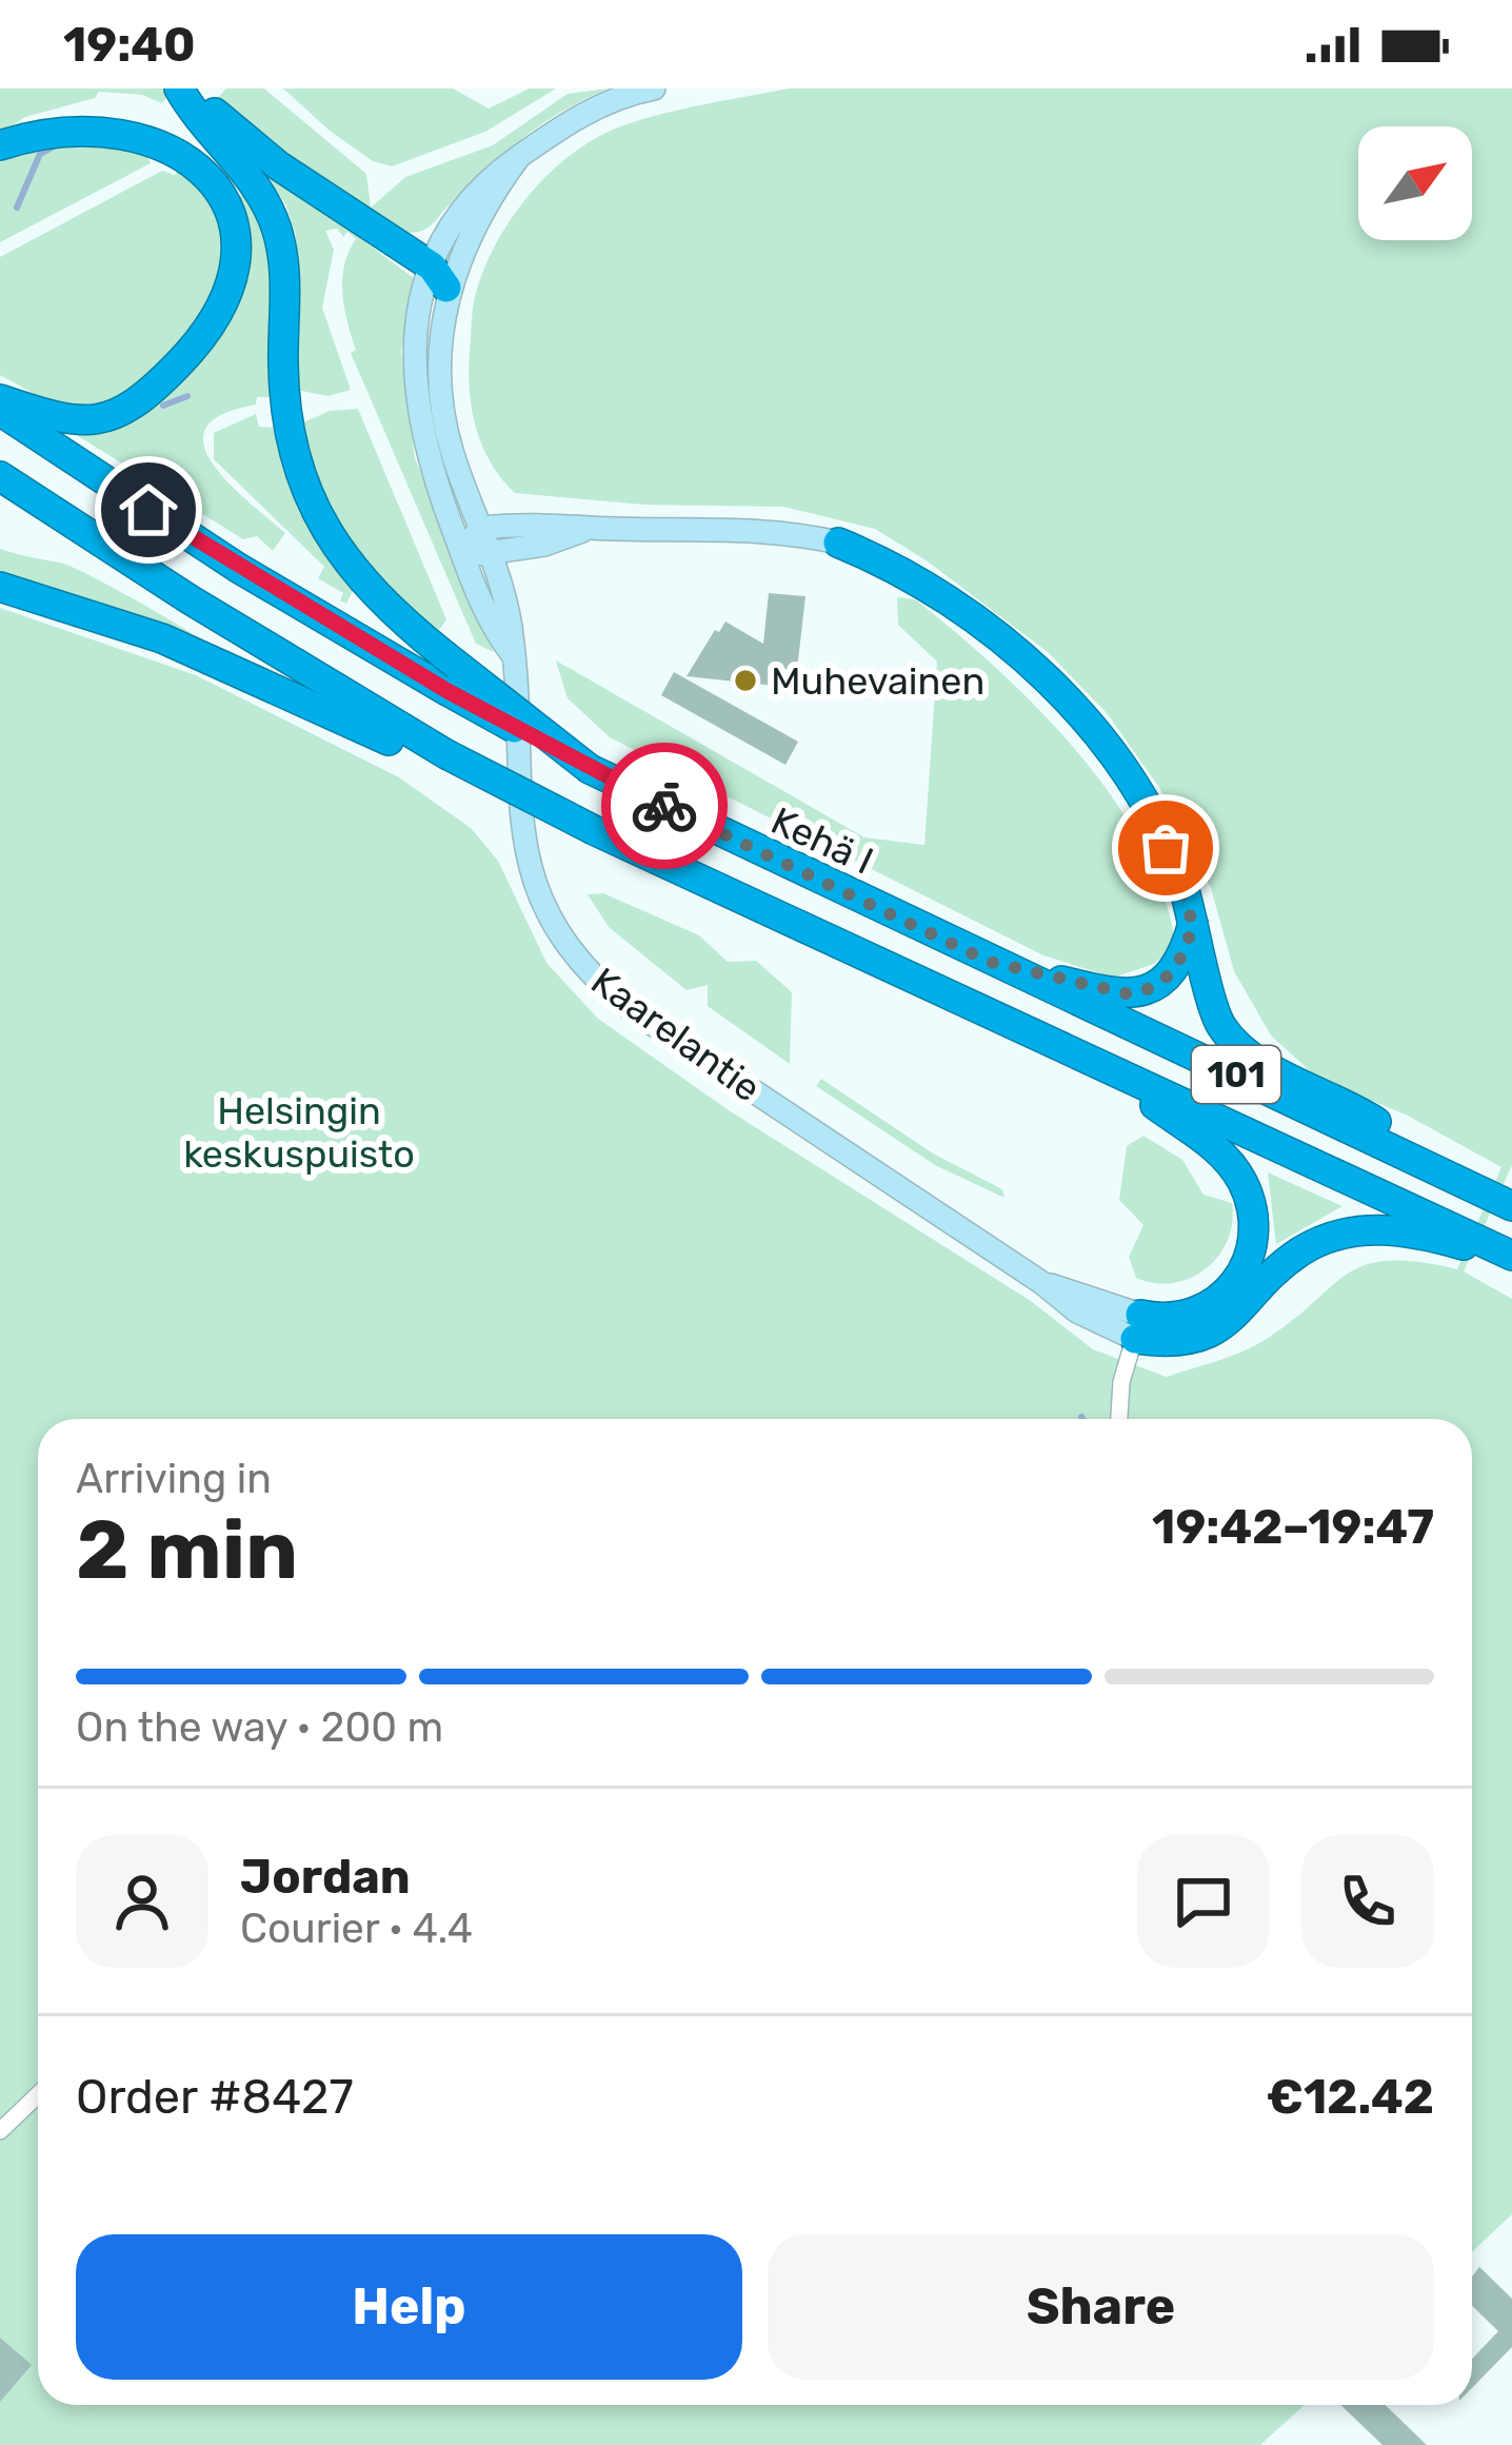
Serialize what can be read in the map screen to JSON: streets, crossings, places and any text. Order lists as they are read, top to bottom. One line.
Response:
{"streets":{"highway":["Kehä I","101"],"main road":["Kaarelantie"]},"parks":["Helsingin keskuspuisto"],"places":["Muhevainen"],"north":"top right","page":{"status":"19:40","heading":["2 min","Arriving in","19:42–19:47"],"panel":["Jordan","Courier · 4.4","Order #8427","€12.42"],"bar":"On the way · 200 m","buttons":["Help","Share"]}}
